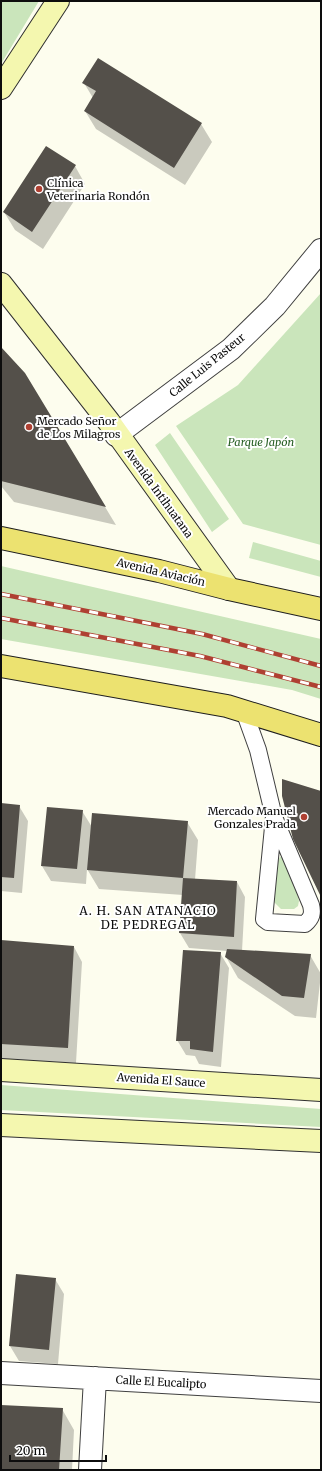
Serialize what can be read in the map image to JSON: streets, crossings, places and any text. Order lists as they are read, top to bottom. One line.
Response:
{"streets":{"main road":["Avenida Aviación"],"street":["Calle Luis Pasteur","Avenida Intihuatana","Avenida El Sauce","Calle El Eucalipto"]},"crossings":[["Calle Luis Pasteur","Avenida Intihuatana"],["Avenida Intihuatana","Avenida Aviación"]],"districts":["A. H. SAN ATANACIO DE PEDREGAL"],"parks":["Parque Japón"],"places":["Clínica Veterinaria Rondón","Mercado Señor de Los Milagros","Mercado Manuel Gonzales Prada"],"scale_bar":"20 m"}
